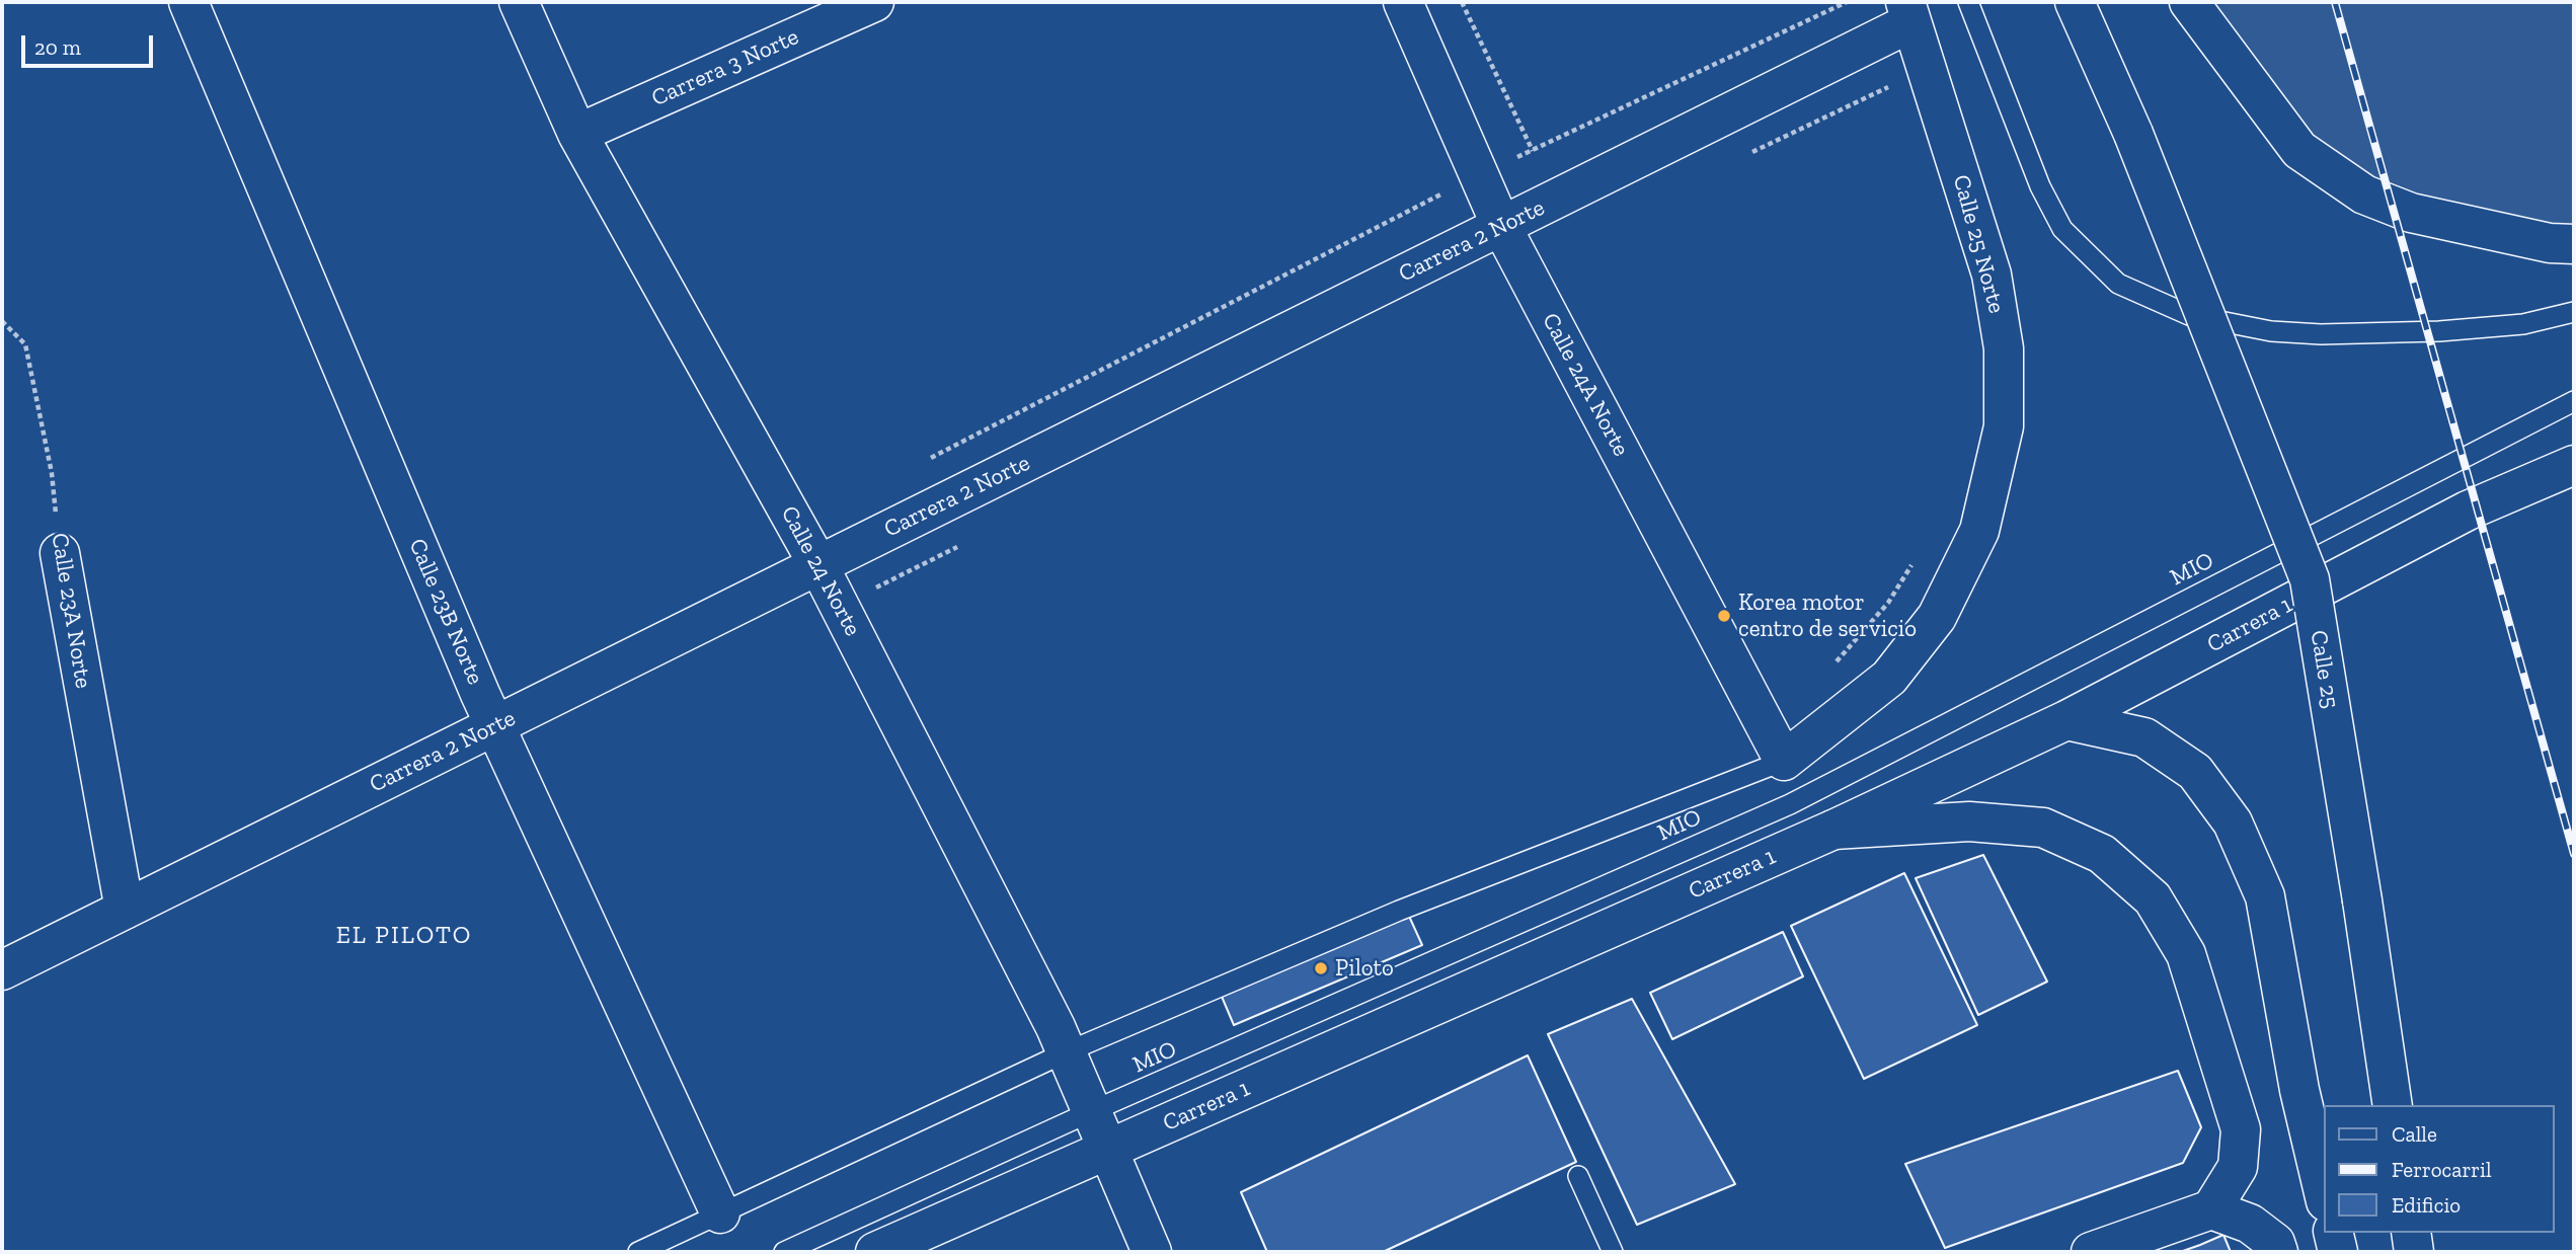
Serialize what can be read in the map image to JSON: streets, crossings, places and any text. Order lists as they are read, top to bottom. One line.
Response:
{"streets":{"street":["Carrera 3 Norte","Carrera 2 Norte","Calle 25 Norte","Calle 24A Norte","Calle 24 Norte","Calle 23A Norte","Calle 23B Norte","Carrera 1","Calle 25"],"lane":["MIO"]},"crossings":[["Carrera 3 Norte","Calle 24 Norte"],["Carrera 2 Norte","Calle 25 Norte"],["Carrera 2 Norte","Calle 24A Norte"],["Carrera 2 Norte","Calle 24 Norte"],["Carrera 2 Norte","Calle 23A Norte"],["Carrera 2 Norte","Calle 23B Norte"],["Calle 25 Norte","Calle 24A Norte"],["MIO","Calle 24 Norte"],["Calle 24 Norte","Carrera 1"]],"districts":["EL PILOTO"],"places":["Korea motor centro de servicio","Piloto"],"legend":["Calle","Ferrocarril","Edificio"],"scale_bar":"20 m"}
